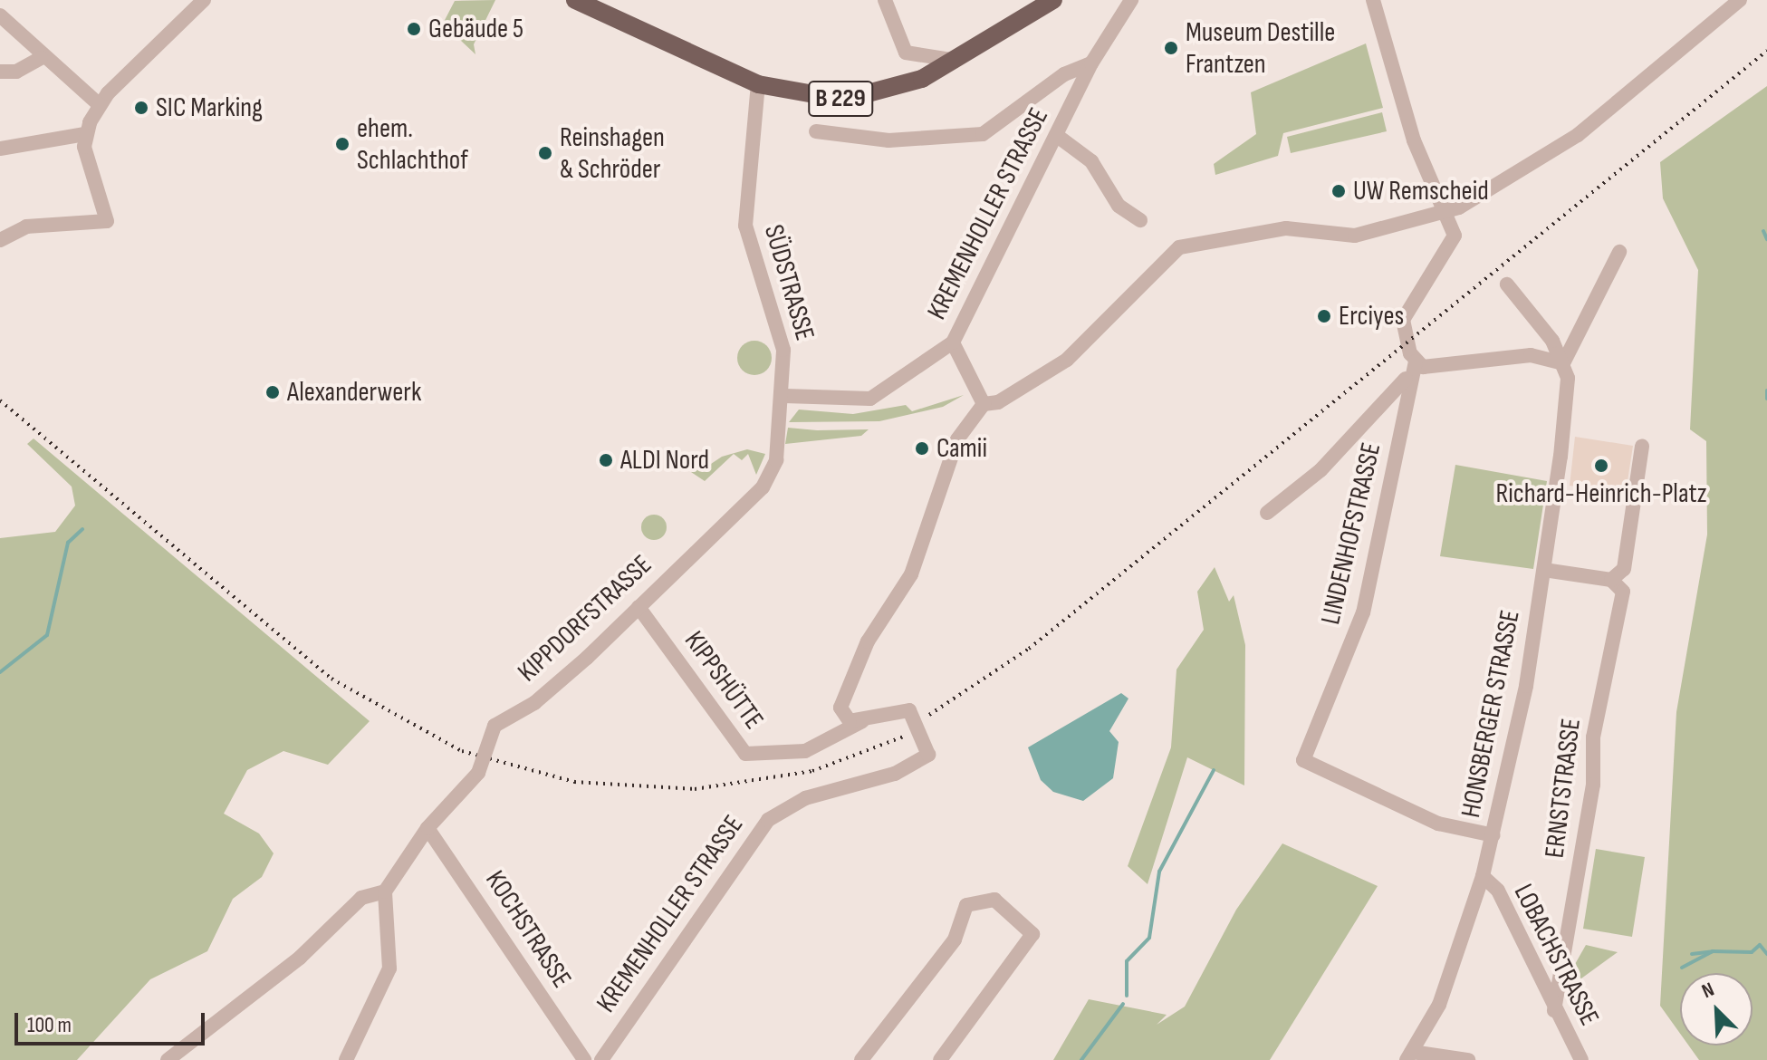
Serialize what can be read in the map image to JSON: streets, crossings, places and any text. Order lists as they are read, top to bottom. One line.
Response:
{"streets":{"main road":["B 229"],"street":["KREMENHOLLER STRASSE","SÜDSTRASSE","LINDENHOFSTRASSE","KIPPDORFSTRASSE","KIPPSHÜTTE","HONSBERGER STRASSE","ERNSTSTRASSE","KOCHSTRASSE","LOBACHSTRASSE"]},"crossings":[["B 229","SÜDSTRASSE"],["KREMENHOLLER STRASSE","KIPPSHÜTTE"],["SÜDSTRASSE","KIPPDORFSTRASSE"],["LINDENHOFSTRASSE","HONSBERGER STRASSE"],["KIPPDORFSTRASSE","KIPPSHÜTTE"],["KIPPDORFSTRASSE","KOCHSTRASSE"],["HONSBERGER STRASSE","LOBACHSTRASSE"],["ERNSTSTRASSE","LOBACHSTRASSE"]],"places":["Gebäude 5","Museum Destille Frantzen","SIC Marking","ehem. Schlachthof","Reinshagen & Schröder","UW Remscheid","Erciyes","Alexanderwerk","Camii","ALDI Nord","Richard-Heinrich-Platz"],"scale_bar":"100 m","north":"top left"}
